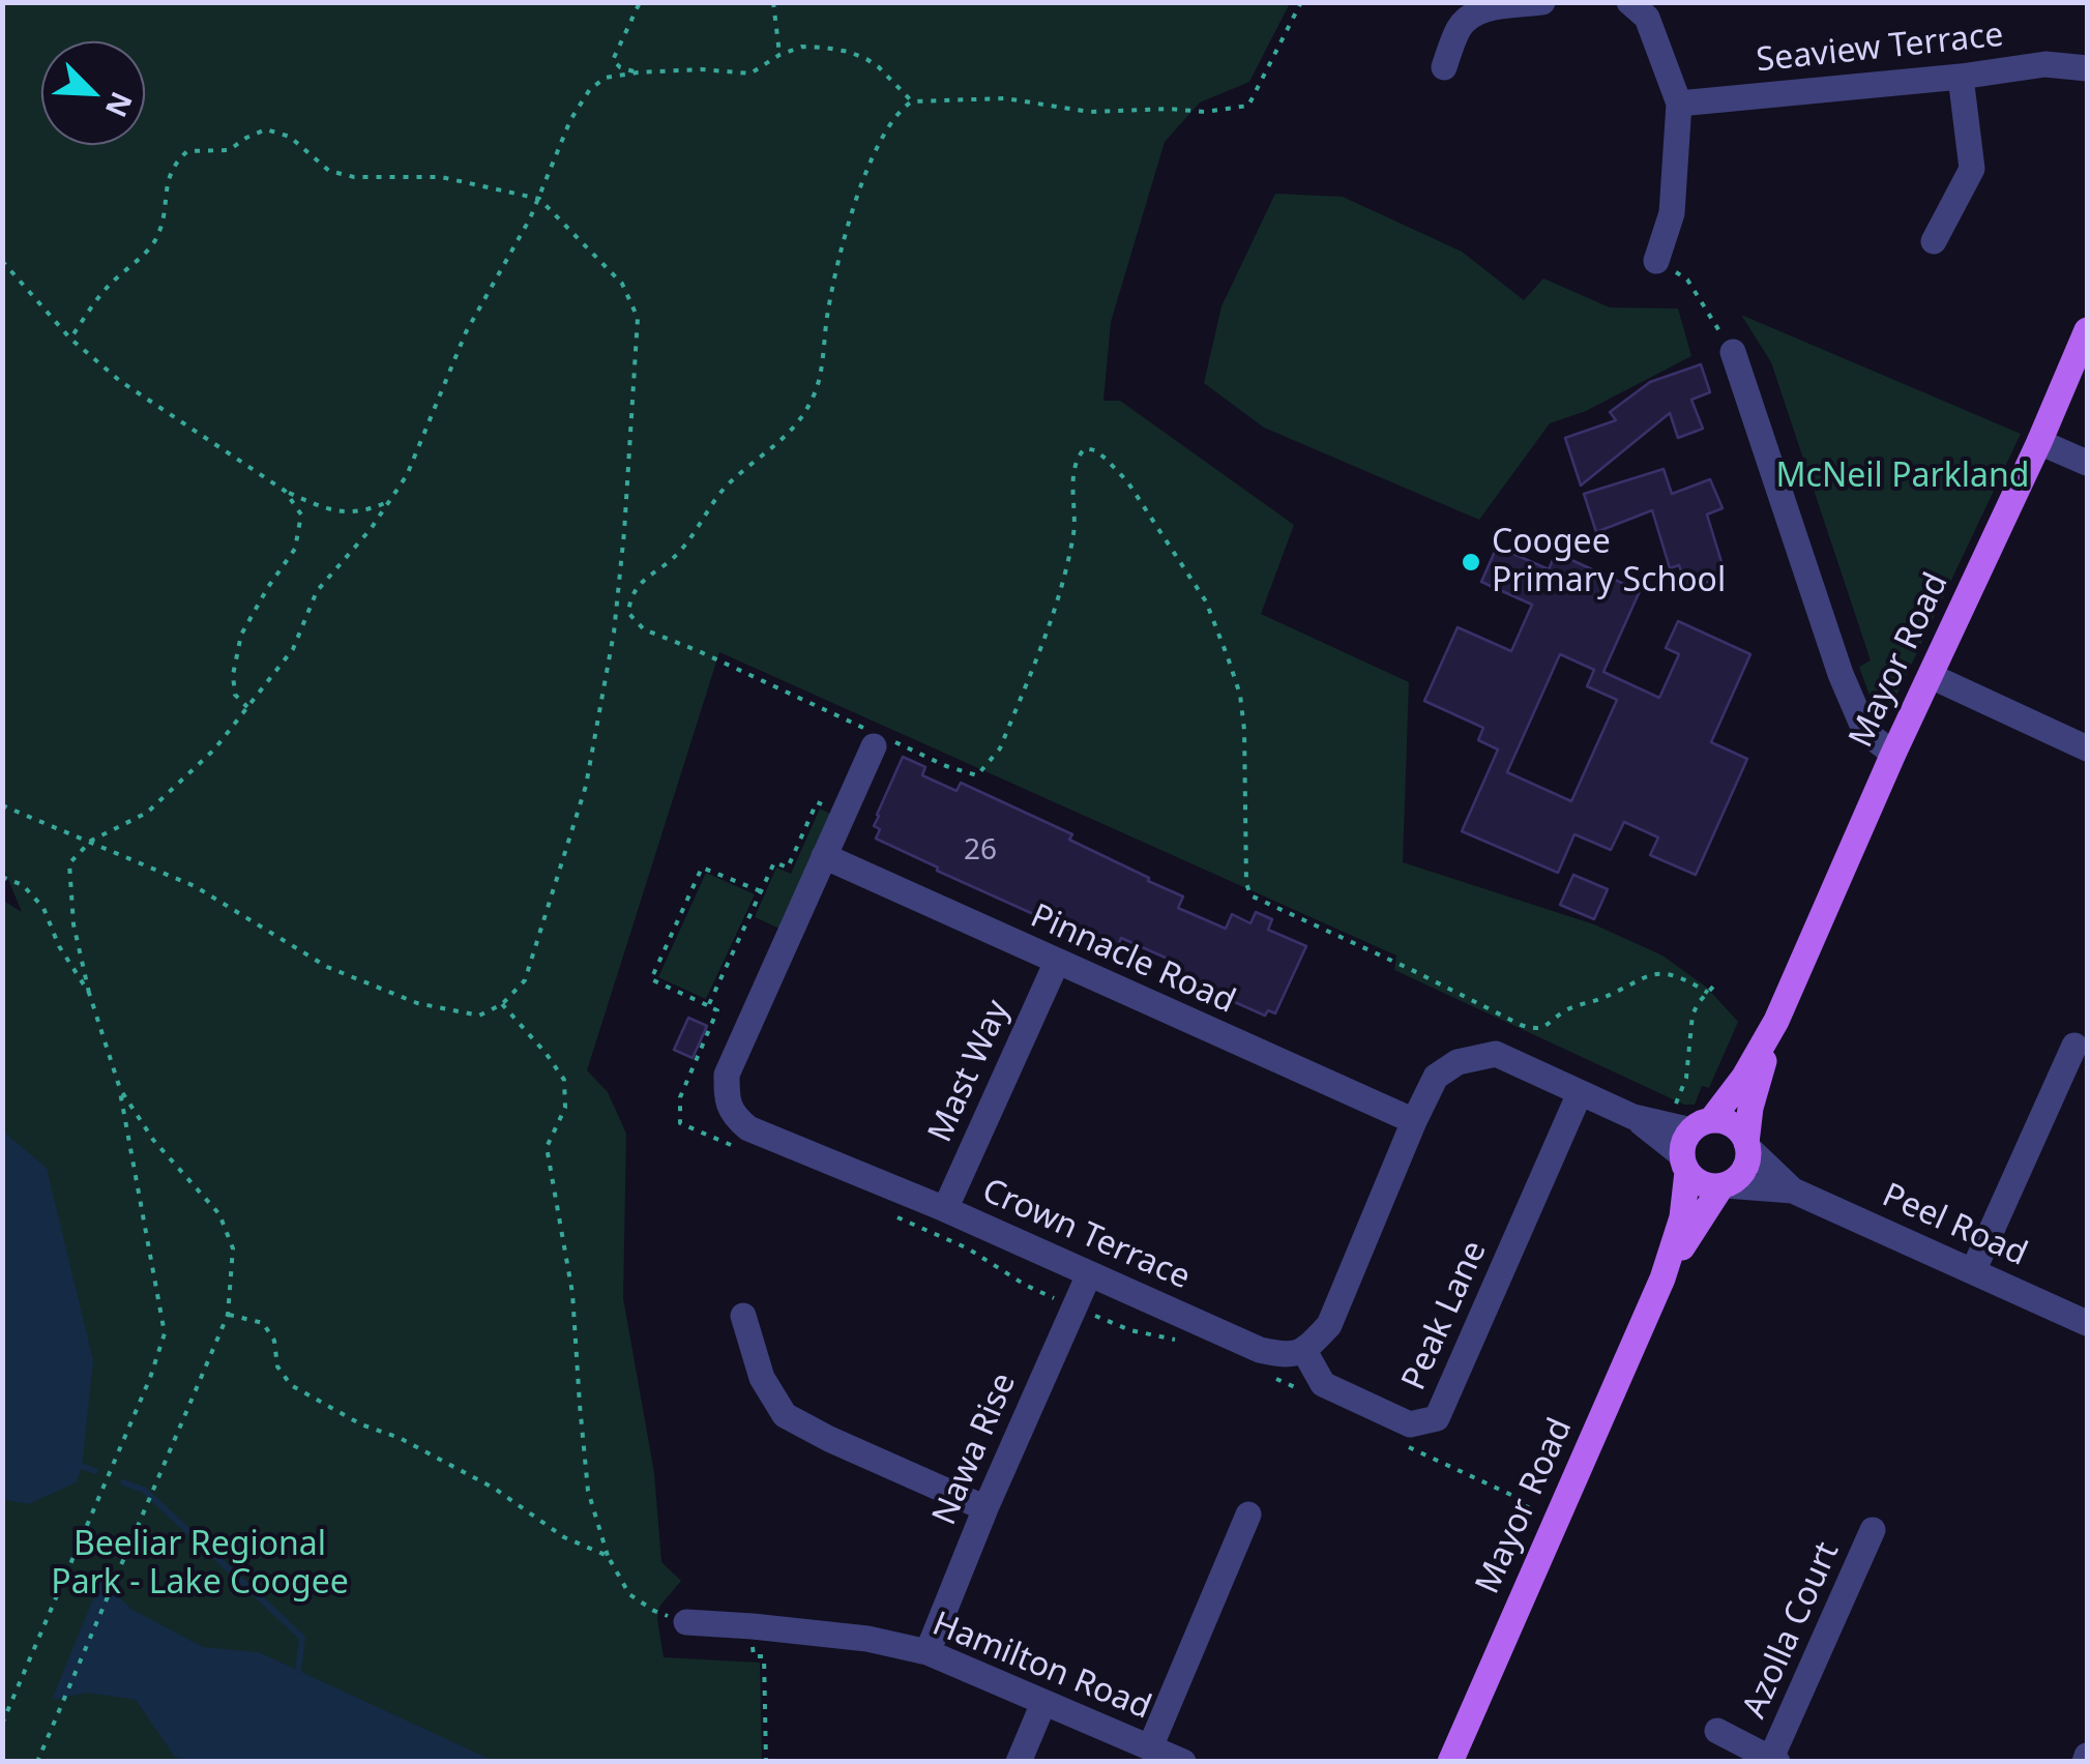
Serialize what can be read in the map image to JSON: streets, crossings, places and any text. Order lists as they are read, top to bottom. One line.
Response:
{"streets":{"main road":["Mayor Road"],"street":["Seaview Terrace","Pinnacle Road","Mast Way","Peel Road","Crown Terrace","Peak Lane","Nawa Rise","Azolla Court","Hamilton Road"]},"crossings":[["Mayor Road","Peel Road"],["Pinnacle Road","Mast Way"],["Pinnacle Road","Crown Terrace"],["Mast Way","Crown Terrace"],["Crown Terrace","Peak Lane"],["Crown Terrace","Nawa Rise"],["Nawa Rise","Hamilton Road"]],"parks":["McNeil Parkland","Beeliar Regional Park - Lake Coogee"],"places":["Coogee Primary School"],"house_numbers":["26"],"north":"bottom right"}
